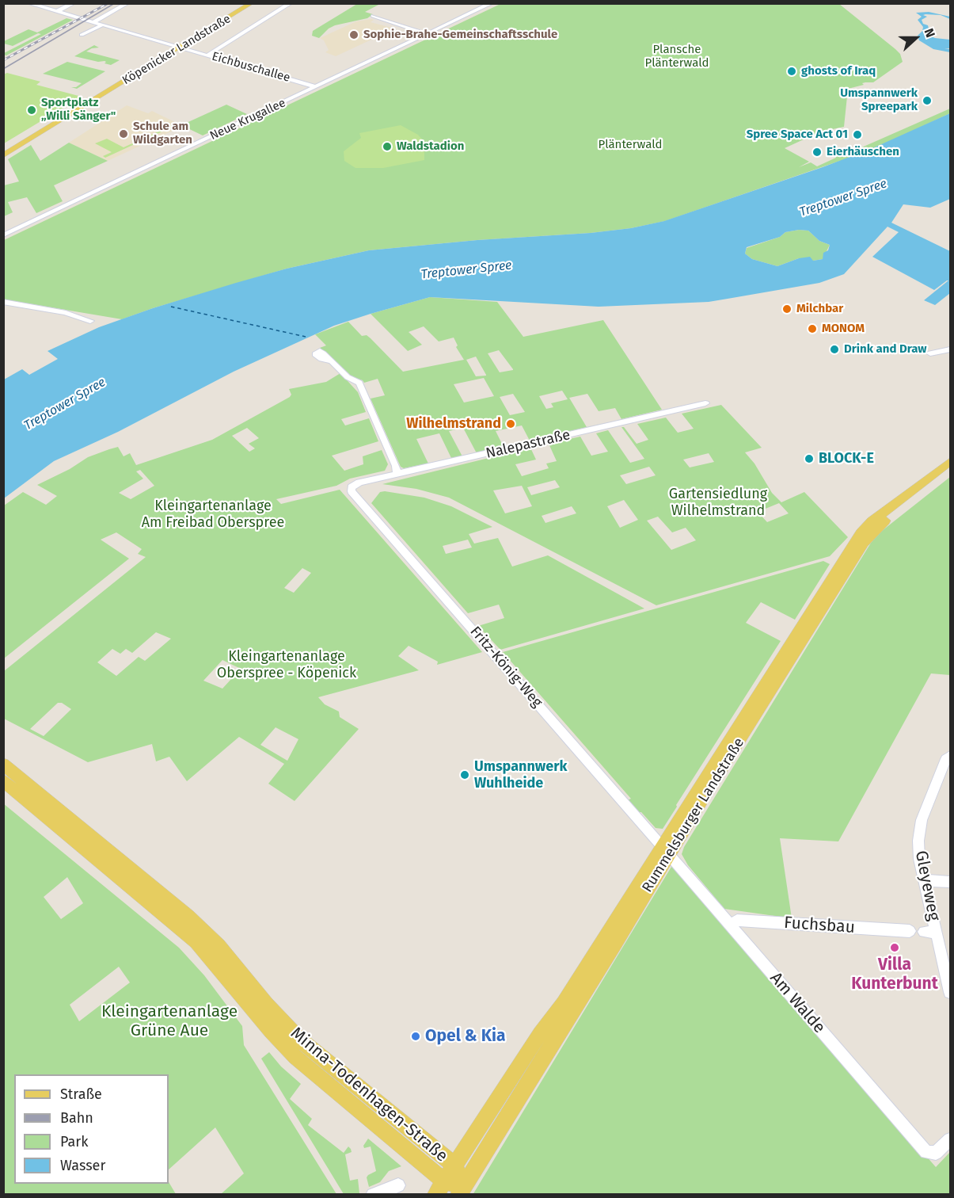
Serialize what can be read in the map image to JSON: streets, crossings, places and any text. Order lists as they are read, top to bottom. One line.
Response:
{"streets":{"main road":["Köpenicker Landstraße","Rummelsburger Landstraße","Minna-Todenhagen-Straße"],"street":["Eichbuschallee","Neue Krugallee","Nalepastraße","Fritz-König-Weg","Gleyeweg","Fuchsbau","Am Walde"]},"crossings":[["Köpenicker Landstraße","Eichbuschallee"],["Eichbuschallee","Neue Krugallee"],["Nalepastraße","Fritz-König-Weg"],["Fritz-König-Weg","Rummelsburger Landstraße"],["Fritz-König-Weg","Am Walde"],["Rummelsburger Landstraße","Am Walde"],["Rummelsburger Landstraße","Minna-Todenhagen-Straße"],["Fuchsbau","Am Walde"]],"water":["Treptower Spree"],"parks":["Plansche Plänterwald","Plänterwald","Gartensiedlung Wilhelmstrand","Kleingartenanlage Am Freibad Oberspree","Kleingartenanlage Oberspree - Köpenick","Kleingartenanlage Grüne Aue"],"places":["Sophie-Brahe-Gemeinschaftsschule","ghosts of Iraq","Umspannwerk Spreepark","Sportplatz „Willi Sänger\"","Schule am Wildgarten","Spree Space Act 01","Waldstadion","Eierhäuschen","Milchbar","MONOM","Drink and Draw","Wilhelmstrand","BLOCK-E","Umspannwerk Wuhlheide","Villa Kunterbunt","Opel & Kia"],"legend":["Straße","Bahn","Park","Wasser"],"north":"right"}
